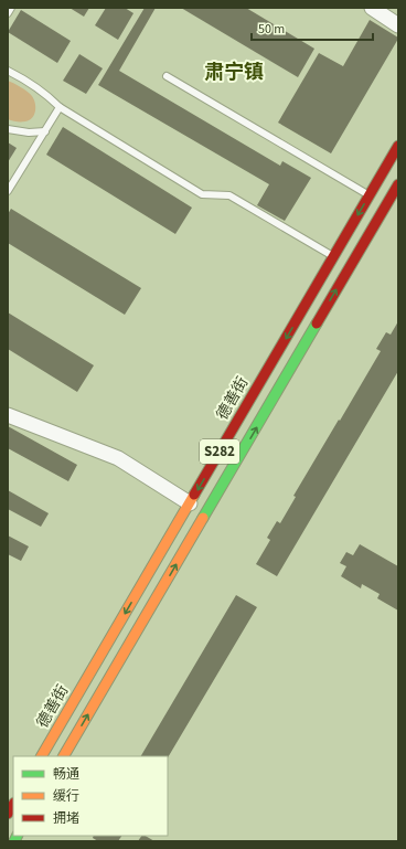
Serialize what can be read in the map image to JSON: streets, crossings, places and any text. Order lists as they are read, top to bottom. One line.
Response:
{"streets":{"main road":["德善街","S282"]},"districts":["肃宁镇"],"legend":["畅通","缓行","拥堵"],"scale_bar":"50 m"}
